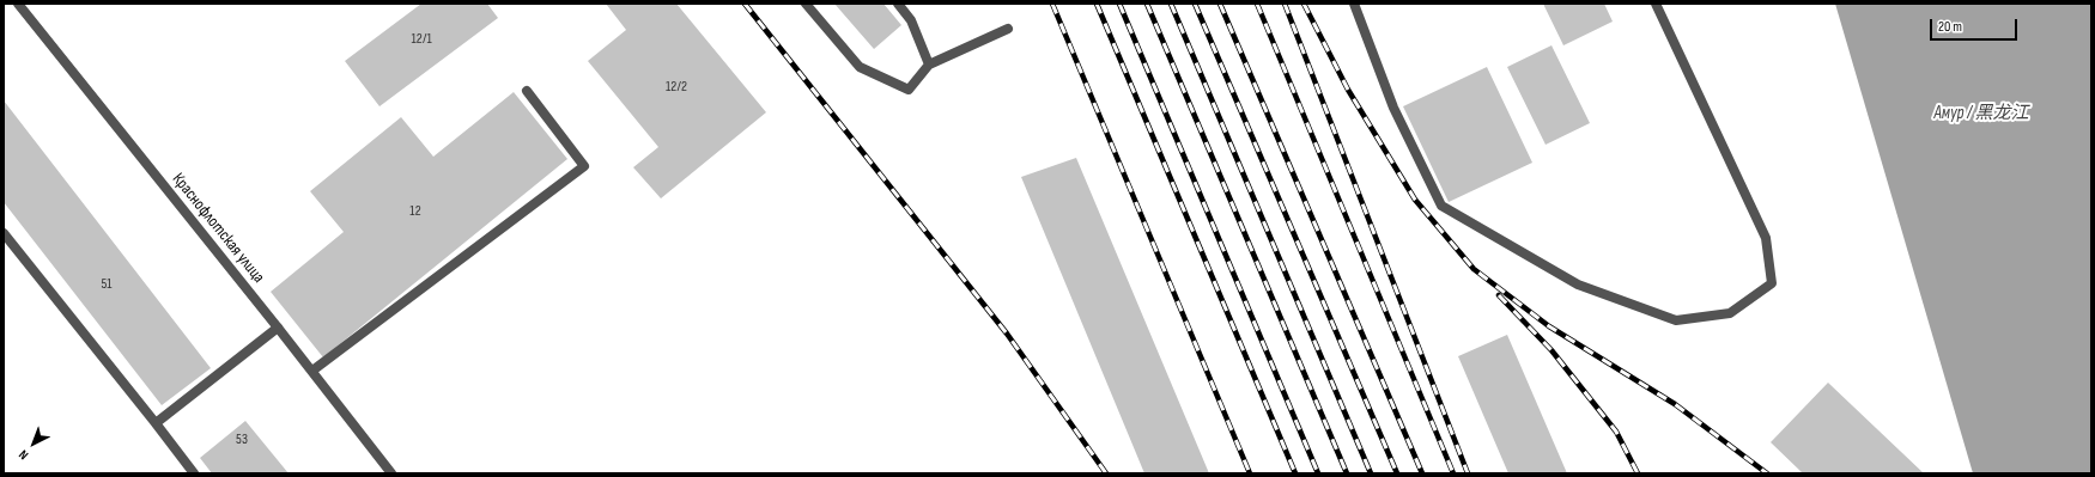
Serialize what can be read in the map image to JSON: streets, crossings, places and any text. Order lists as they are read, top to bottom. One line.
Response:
{"streets":{"street":["Краснофлотская улица"]},"water":["Амур / 黑龙江"],"house_numbers":["12/1","12/2","12","51","53"],"scale_bar":"20 m","north":"bottom left"}
